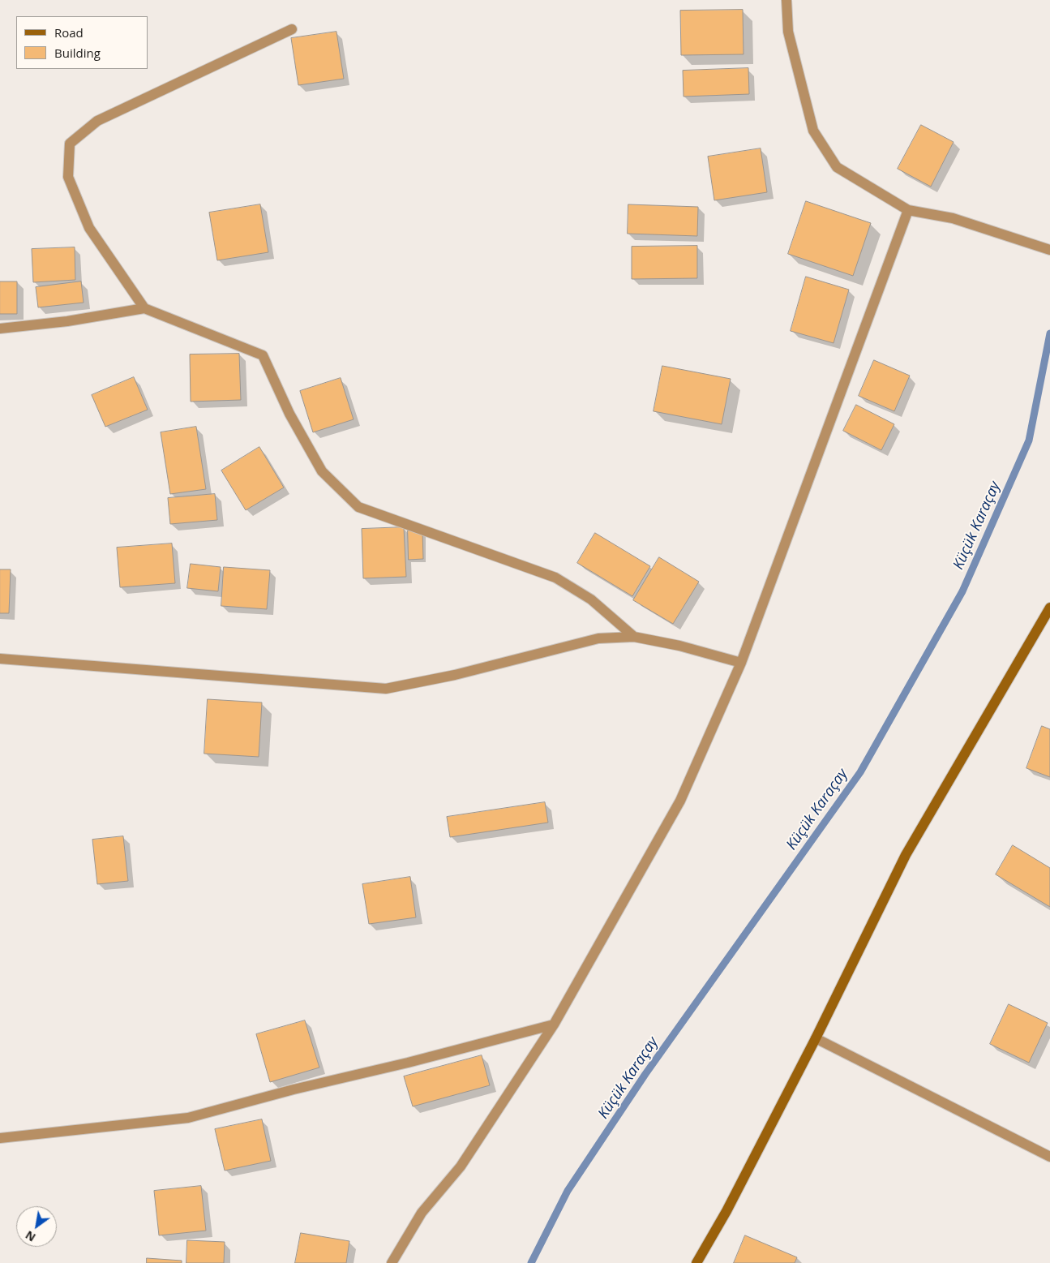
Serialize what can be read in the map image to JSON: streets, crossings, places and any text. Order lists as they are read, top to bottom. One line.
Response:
{"water":["Küçük Karaçay"],"legend":["Road","Building"],"north":"bottom left"}
